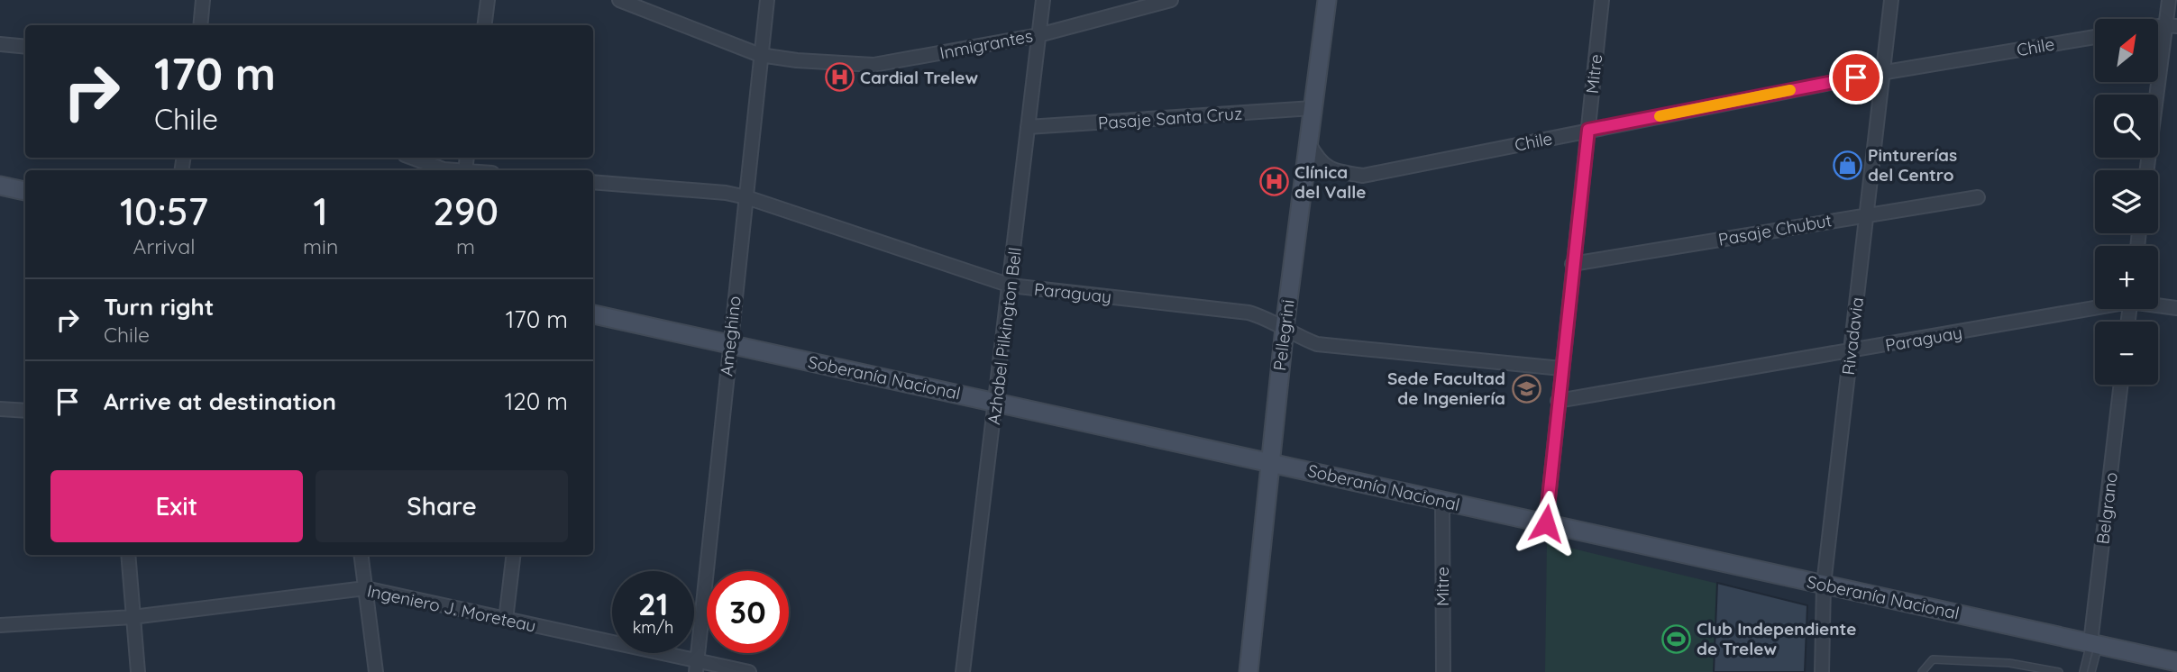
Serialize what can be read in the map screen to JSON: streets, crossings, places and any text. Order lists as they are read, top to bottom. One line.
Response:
{"streets":{"street":["Inmigrantes","Chile","Mitre","Pasaje Santa Cruz","Pasaje Chubut","Paraguay","Pellegrini","Ameghino","Azhabel Pilkington Bell","Rivadavia","Soberanía Nacional","Belgrano","Ingeniero J. Moreteau"]},"crossings":[["Inmigrantes","Ameghino"],["Inmigrantes","Azhabel Pilkington Bell"],["Chile","Mitre"],["Chile","Pellegrini"],["Chile","Rivadavia"],["Mitre","Pasaje Chubut"],["Mitre","Paraguay"],["Mitre","Soberanía Nacional"],["Pasaje Santa Cruz","Pellegrini"],["Pasaje Santa Cruz","Azhabel Pilkington Bell"],["Pasaje Chubut","Rivadavia"],["Paraguay","Pellegrini"],["Paraguay","Ameghino"],["Paraguay","Azhabel Pilkington Bell"],["Paraguay","Rivadavia"],["Pellegrini","Soberanía Nacional"],["Ameghino","Soberanía Nacional"],["Ameghino","Ingeniero J. Moreteau"],["Azhabel Pilkington Bell","Soberanía Nacional"],["Rivadavia","Soberanía Nacional"],["Soberanía Nacional","Belgrano"]],"places":{"hospital":["Cardial Trelew","Clínica del Valle"],"shop":["Pinturerías del Centro"],"school or university":["Sede Facultad de Ingeniería"],"sports":["Club Independiente de Trelew"]},"north":"top right","page":{"map_buttons":["+","−"],"turn":["170 m","Chile"],"eta":["10:57","Arrival","1","min","290","m"],"list":[{"name":"Turn right","note":"Chile","value":"170 m"},{"name":"Arrive at destination","value":"120 m"}],"buttons":["Exit","Share"],"speed":"21 km/h","limit":"30"}}
